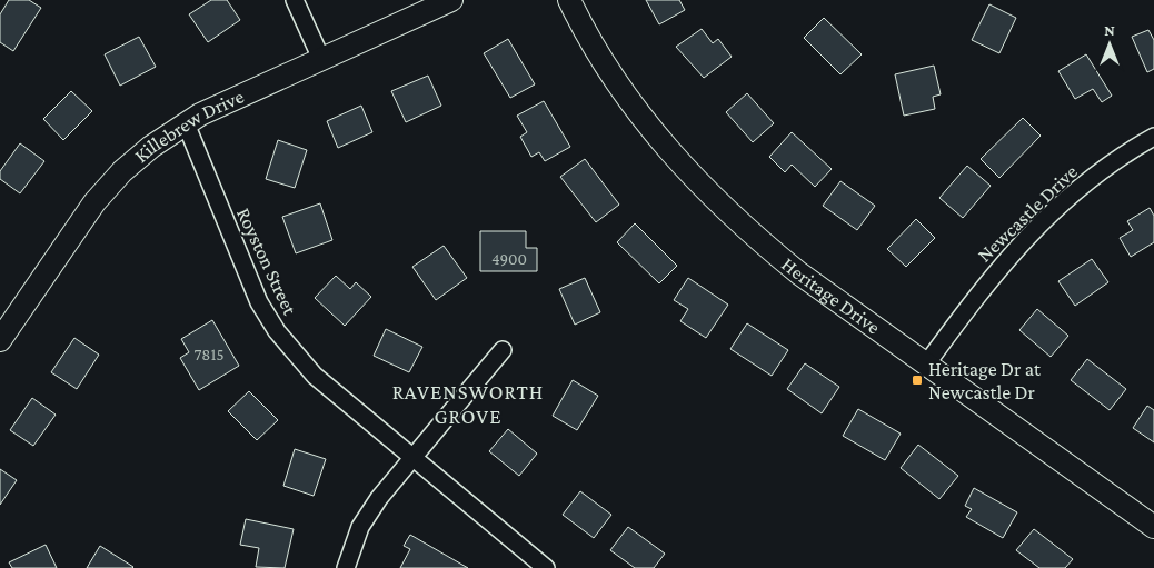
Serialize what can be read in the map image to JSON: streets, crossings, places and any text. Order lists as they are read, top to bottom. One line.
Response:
{"streets":{"street":["Killebrew Drive","Newcastle Drive","Royston Street","Heritage Drive"]},"crossings":[["Killebrew Drive","Royston Street"],["Newcastle Drive","Heritage Drive"]],"districts":["RAVENSWORTH GROVE"],"places":{"transit":["Heritage Dr at Newcastle Dr"]},"house_numbers":["4900","7815"],"north":"top"}
